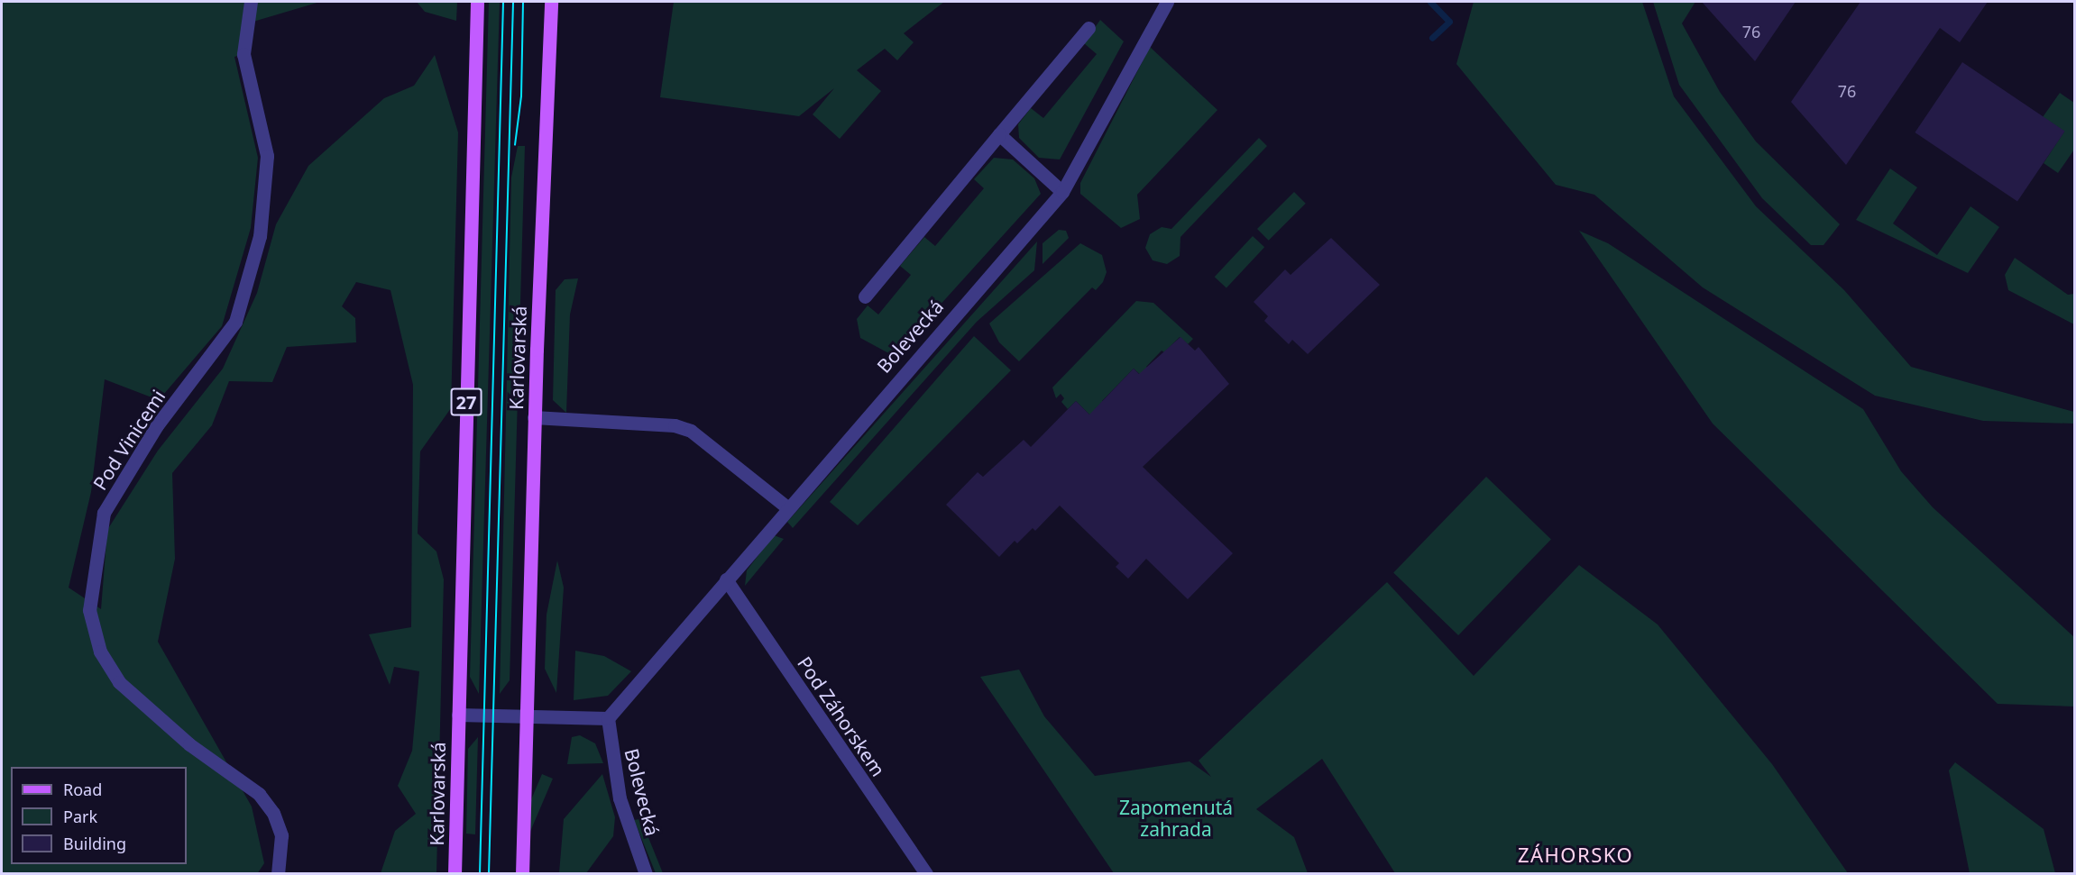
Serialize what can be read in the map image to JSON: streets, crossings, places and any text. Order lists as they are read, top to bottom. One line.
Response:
{"streets":{"main road":["Karlovarská","27"],"street":["Bolevecká","Pod Vinicemi","Pod Záhorskem"]},"crossings":[["Bolevecká","Pod Záhorskem"]],"districts":["ZÁHORSKO"],"parks":["Zapomenutá zahrada"],"house_numbers":["76","76"],"legend":["Road","Park","Building"]}
